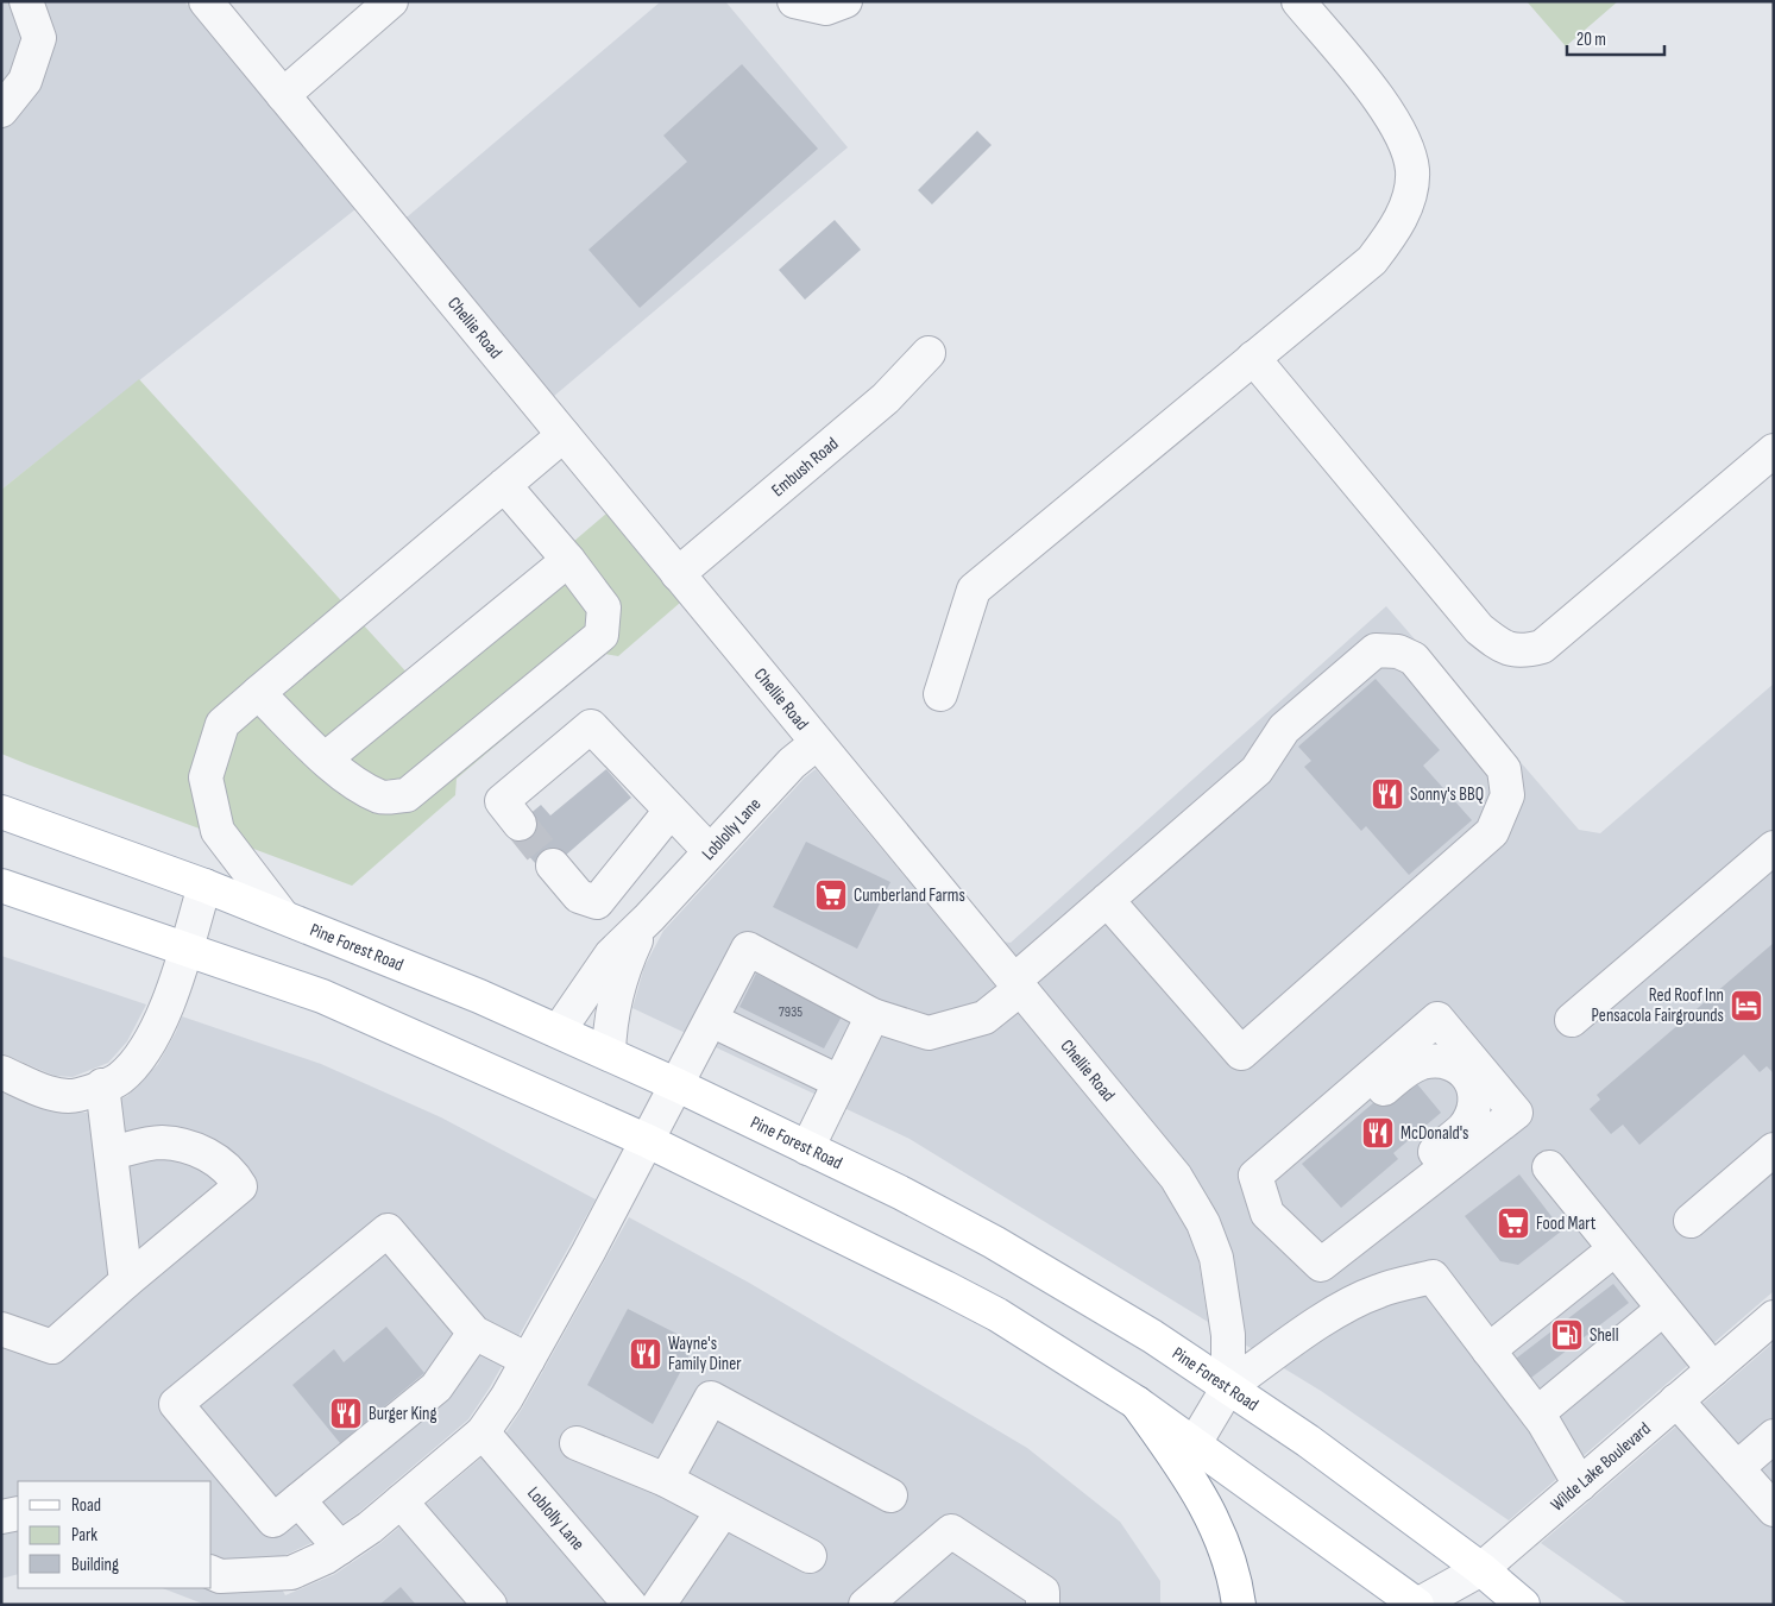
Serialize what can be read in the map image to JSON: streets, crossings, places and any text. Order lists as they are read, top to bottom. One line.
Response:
{"streets":{"main road":["Pine Forest Road"],"street":["Chellie Road","Embush Road","Loblolly Lane","Wilde Lake Boulevard"]},"crossings":[["Chellie Road","Embush Road"],["Chellie Road","Loblolly Lane"],["Chellie Road","Pine Forest Road"],["Loblolly Lane","Pine Forest Road"],["Pine Forest Road","Wilde Lake Boulevard"]],"places":{"restaurant":["Sonny's BBQ","McDonald's","Wayne's Family Diner","Burger King"],"supermarket":["Cumberland Farms","Food Mart"],"hotel":["Red Roof Inn Pensacola Fairgrounds"],"fuel station":["Shell"]},"house_numbers":["7935"],"legend":["Road","Park","Building"],"scale_bar":"20 m"}
